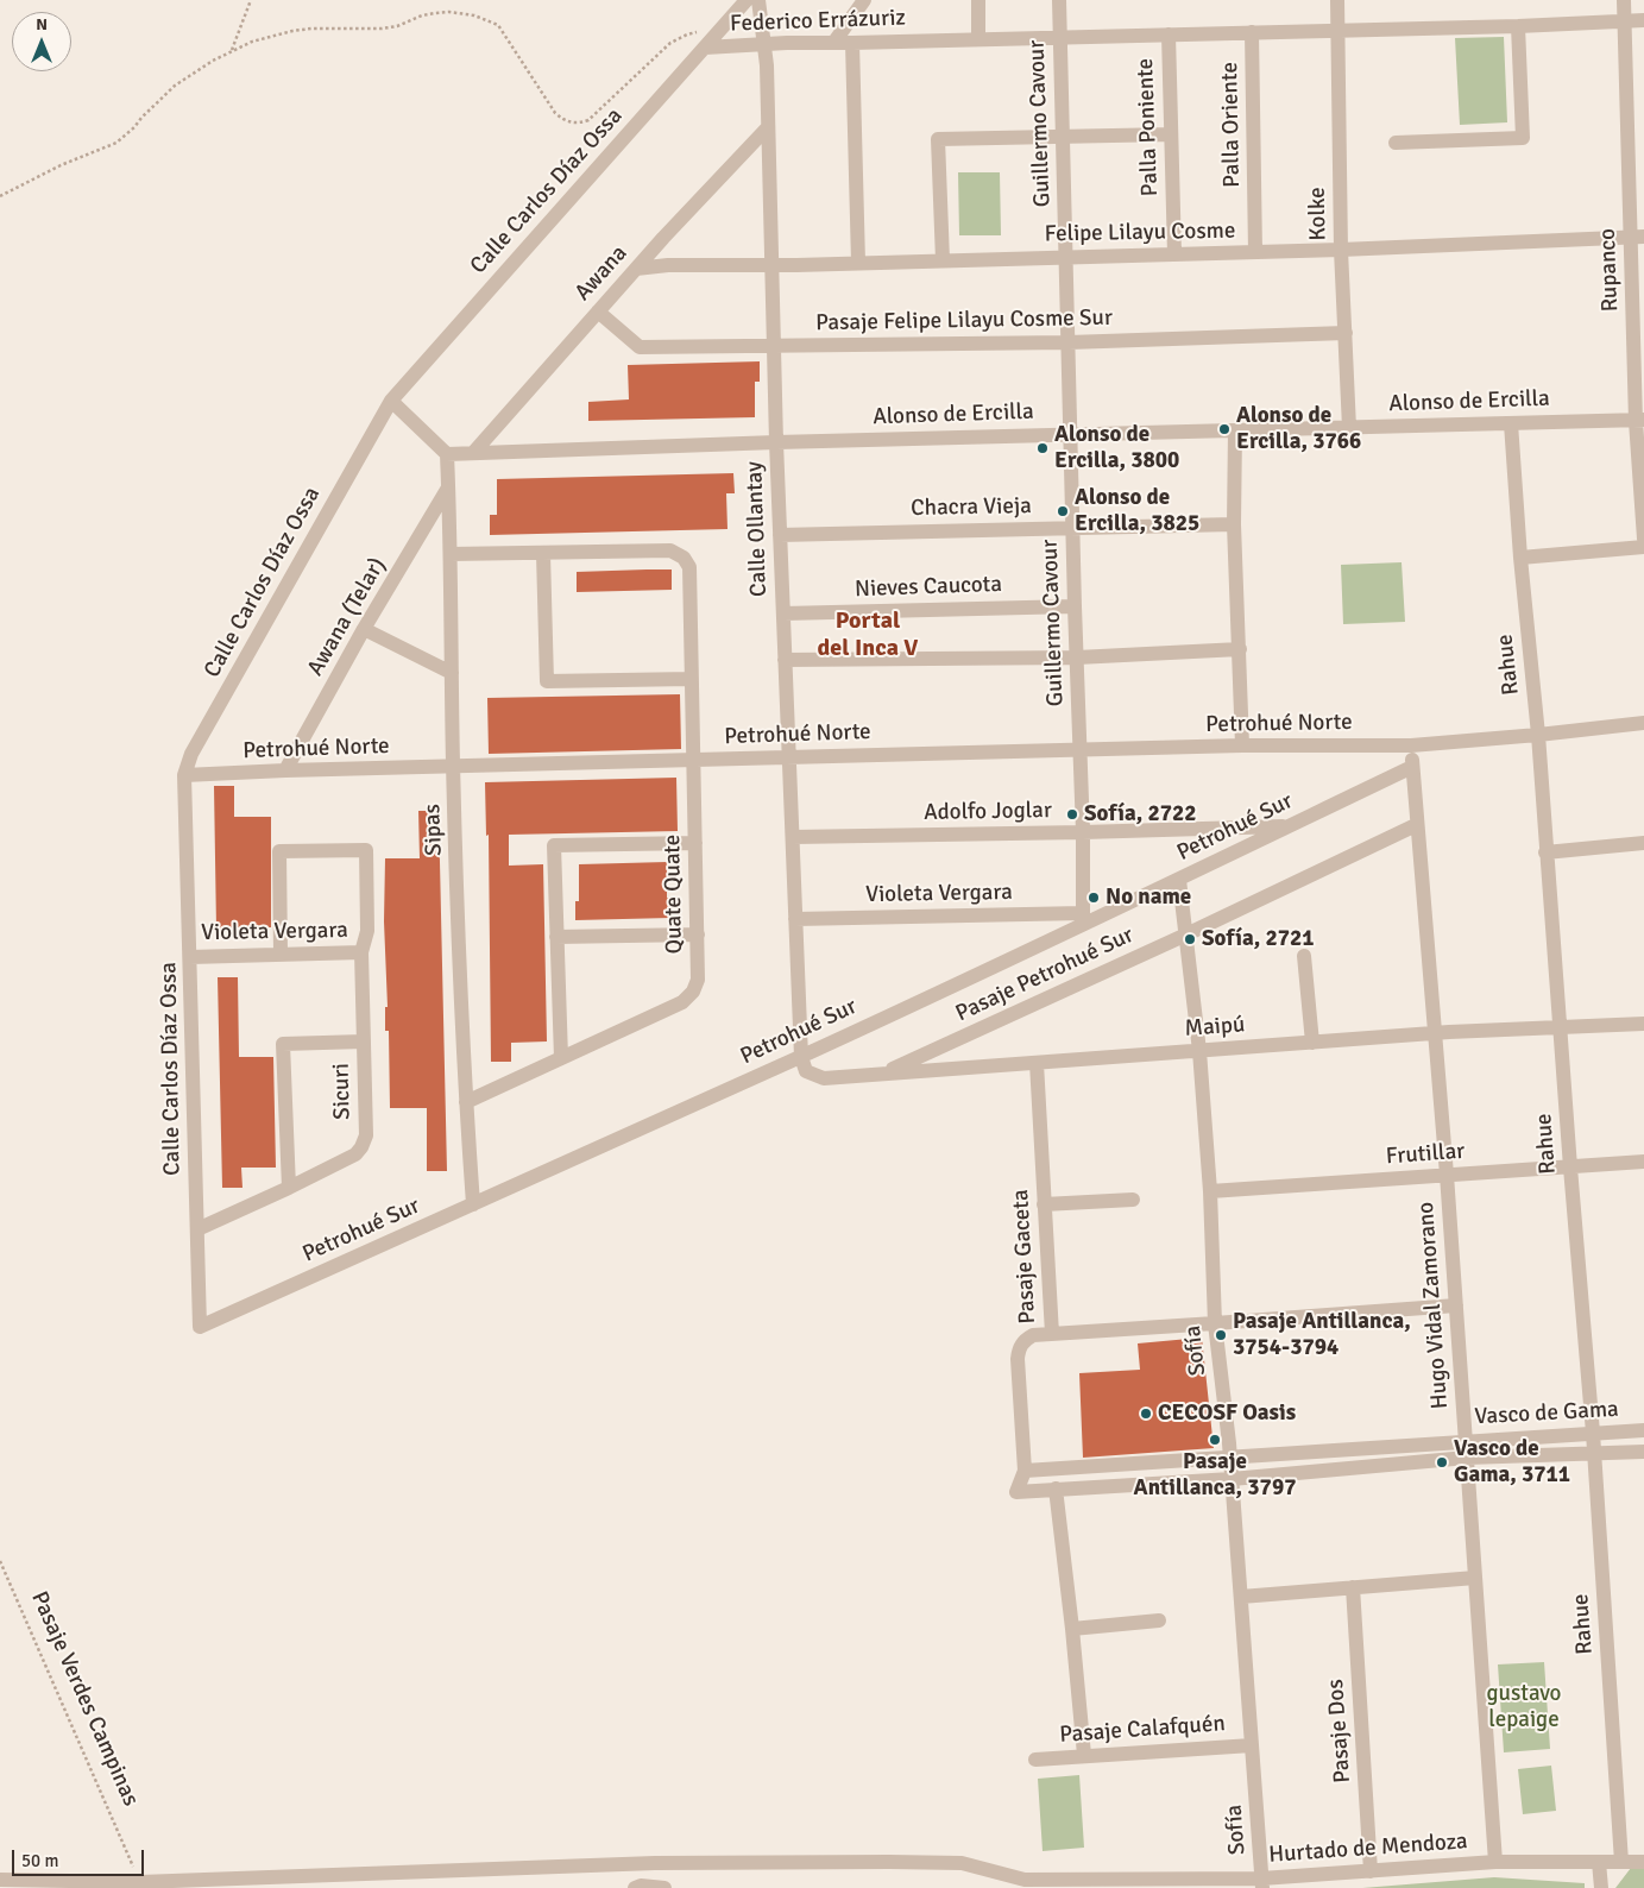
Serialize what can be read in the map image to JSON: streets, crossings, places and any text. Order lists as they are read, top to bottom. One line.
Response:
{"streets":{"street":["Federico Errázuriz","Guillermo Cavour","Palla Oriente","Palla Poniente","Calle Carlos Díaz Ossa","Kolke","Felipe Lilayu Cosme","Rupanco","Awana","Pasaje Felipe Lilayu Cosme Sur","Alonso de Ercilla","Chacra Vieja","Calle Ollantay","Nieves Caucota","Awana (Telar)","Rahue","Petrohué Norte","Adolfo Joglar","Petrohué Sur","Sipas","Quate Quate","Violeta Vergara","Pasaje Petrohué Sur","Maipú","Sicuri","Frutillar","Pasaje Gaceta","Hugo Vidal Zamorano","Sofía","Vasco de Gama","Pasaje Calafquén","Pasaje Dos","Hurtado de Mendoza"],"path":["Pasaje Verdes Campinas"]},"crossings":[["Federico Errázuriz","Guillermo Cavour"],["Federico Errázuriz","Palla Oriente"],["Federico Errázuriz","Palla Poniente"],["Federico Errázuriz","Calle Carlos Díaz Ossa"],["Federico Errázuriz","Kolke"],["Federico Errázuriz","Rupanco"],["Federico Errázuriz","Calle Ollantay"],["Guillermo Cavour","Felipe Lilayu Cosme"],["Guillermo Cavour","Pasaje Felipe Lilayu Cosme Sur"],["Guillermo Cavour","Alonso de Ercilla"],["Guillermo Cavour","Chacra Vieja"],["Guillermo Cavour","Nieves Caucota"],["Guillermo Cavour","Petrohué Norte"],["Guillermo Cavour","Adolfo Joglar"],["Guillermo Cavour","Petrohué Sur"],["Guillermo Cavour","Violeta Vergara"],["Palla Oriente","Felipe Lilayu Cosme"],["Palla Poniente","Felipe Lilayu Cosme"],["Calle Carlos Díaz Ossa","Petrohué Norte"],["Calle Carlos Díaz Ossa","Petrohué Sur"],["Calle Carlos Díaz Ossa","Violeta Vergara"],["Calle Carlos Díaz Ossa","Sicuri"],["Kolke","Felipe Lilayu Cosme"],["Kolke","Pasaje Felipe Lilayu Cosme Sur"],["Kolke","Alonso de Ercilla"],["Felipe Lilayu Cosme","Rupanco"],["Felipe Lilayu Cosme","Awana"],["Felipe Lilayu Cosme","Calle Ollantay"],["Rupanco","Alonso de Ercilla"],["Awana","Pasaje Felipe Lilayu Cosme Sur"],["Awana","Alonso de Ercilla"],["Awana","Calle Ollantay"],["Pasaje Felipe Lilayu Cosme Sur","Calle Ollantay"],["Alonso de Ercilla","Calle Ollantay"],["Alonso de Ercilla","Rahue"],["Alonso de Ercilla","Sipas"],["Chacra Vieja","Calle Ollantay"],["Calle Ollantay","Nieves Caucota"],["Calle Ollantay","Petrohué Norte"],["Calle Ollantay","Adolfo Joglar"],["Calle Ollantay","Petrohué Sur"],["Calle Ollantay","Violeta Vergara"],["Calle Ollantay","Maipú"],["Awana (Telar)","Petrohué Norte"],["Awana (Telar)","Sipas"],["Rahue","Petrohué Norte"],["Rahue","Maipú"],["Rahue","Frutillar"],["Rahue","Vasco de Gama"],["Rahue","Hurtado de Mendoza"],["Petrohué Norte","Sipas"],["Petrohué Norte","Quate Quate"],["Petrohué Norte","Hugo Vidal Zamorano"],["Adolfo Joglar","Petrohué Sur"],["Petrohué Sur","Sipas"],["Petrohué Sur","Violeta Vergara"],["Petrohué Sur","Maipú"],["Petrohué Sur","Hugo Vidal Zamorano"],["Petrohué Sur","Sofía"],["Sipas","Quate Quate"],["Violeta Vergara","Sicuri"],["Pasaje Petrohué Sur","Maipú"],["Pasaje Petrohué Sur","Hugo Vidal Zamorano"],["Pasaje Petrohué Sur","Sofía"],["Maipú","Pasaje Gaceta"],["Maipú","Hugo Vidal Zamorano"],["Maipú","Sofía"],["Frutillar","Hugo Vidal Zamorano"],["Frutillar","Sofía"],["Pasaje Gaceta","Vasco de Gama"],["Hugo Vidal Zamorano","Vasco de Gama"],["Hugo Vidal Zamorano","Hurtado de Mendoza"],["Sofía","Vasco de Gama"],["Sofía","Pasaje Calafquén"],["Sofía","Hurtado de Mendoza"],["Pasaje Verdes Campinas","Hurtado de Mendoza"],["Pasaje Dos","Hurtado de Mendoza"]],"districts":["Portal del Inca V"],"parks":["gustavo lepaige"],"places":["Alonso de Ercilla, 3766","Alonso de Ercilla, 3800","Alonso de Ercilla, 3825","Sofía, 2722","No name","Sofía, 2721","Pasaje Antillanca, 3754-3794","CECOSF Oasis","Pasaje Antillanca, 3797","Vasco de Gama, 3711"],"scale_bar":"50 m","north":"top"}
